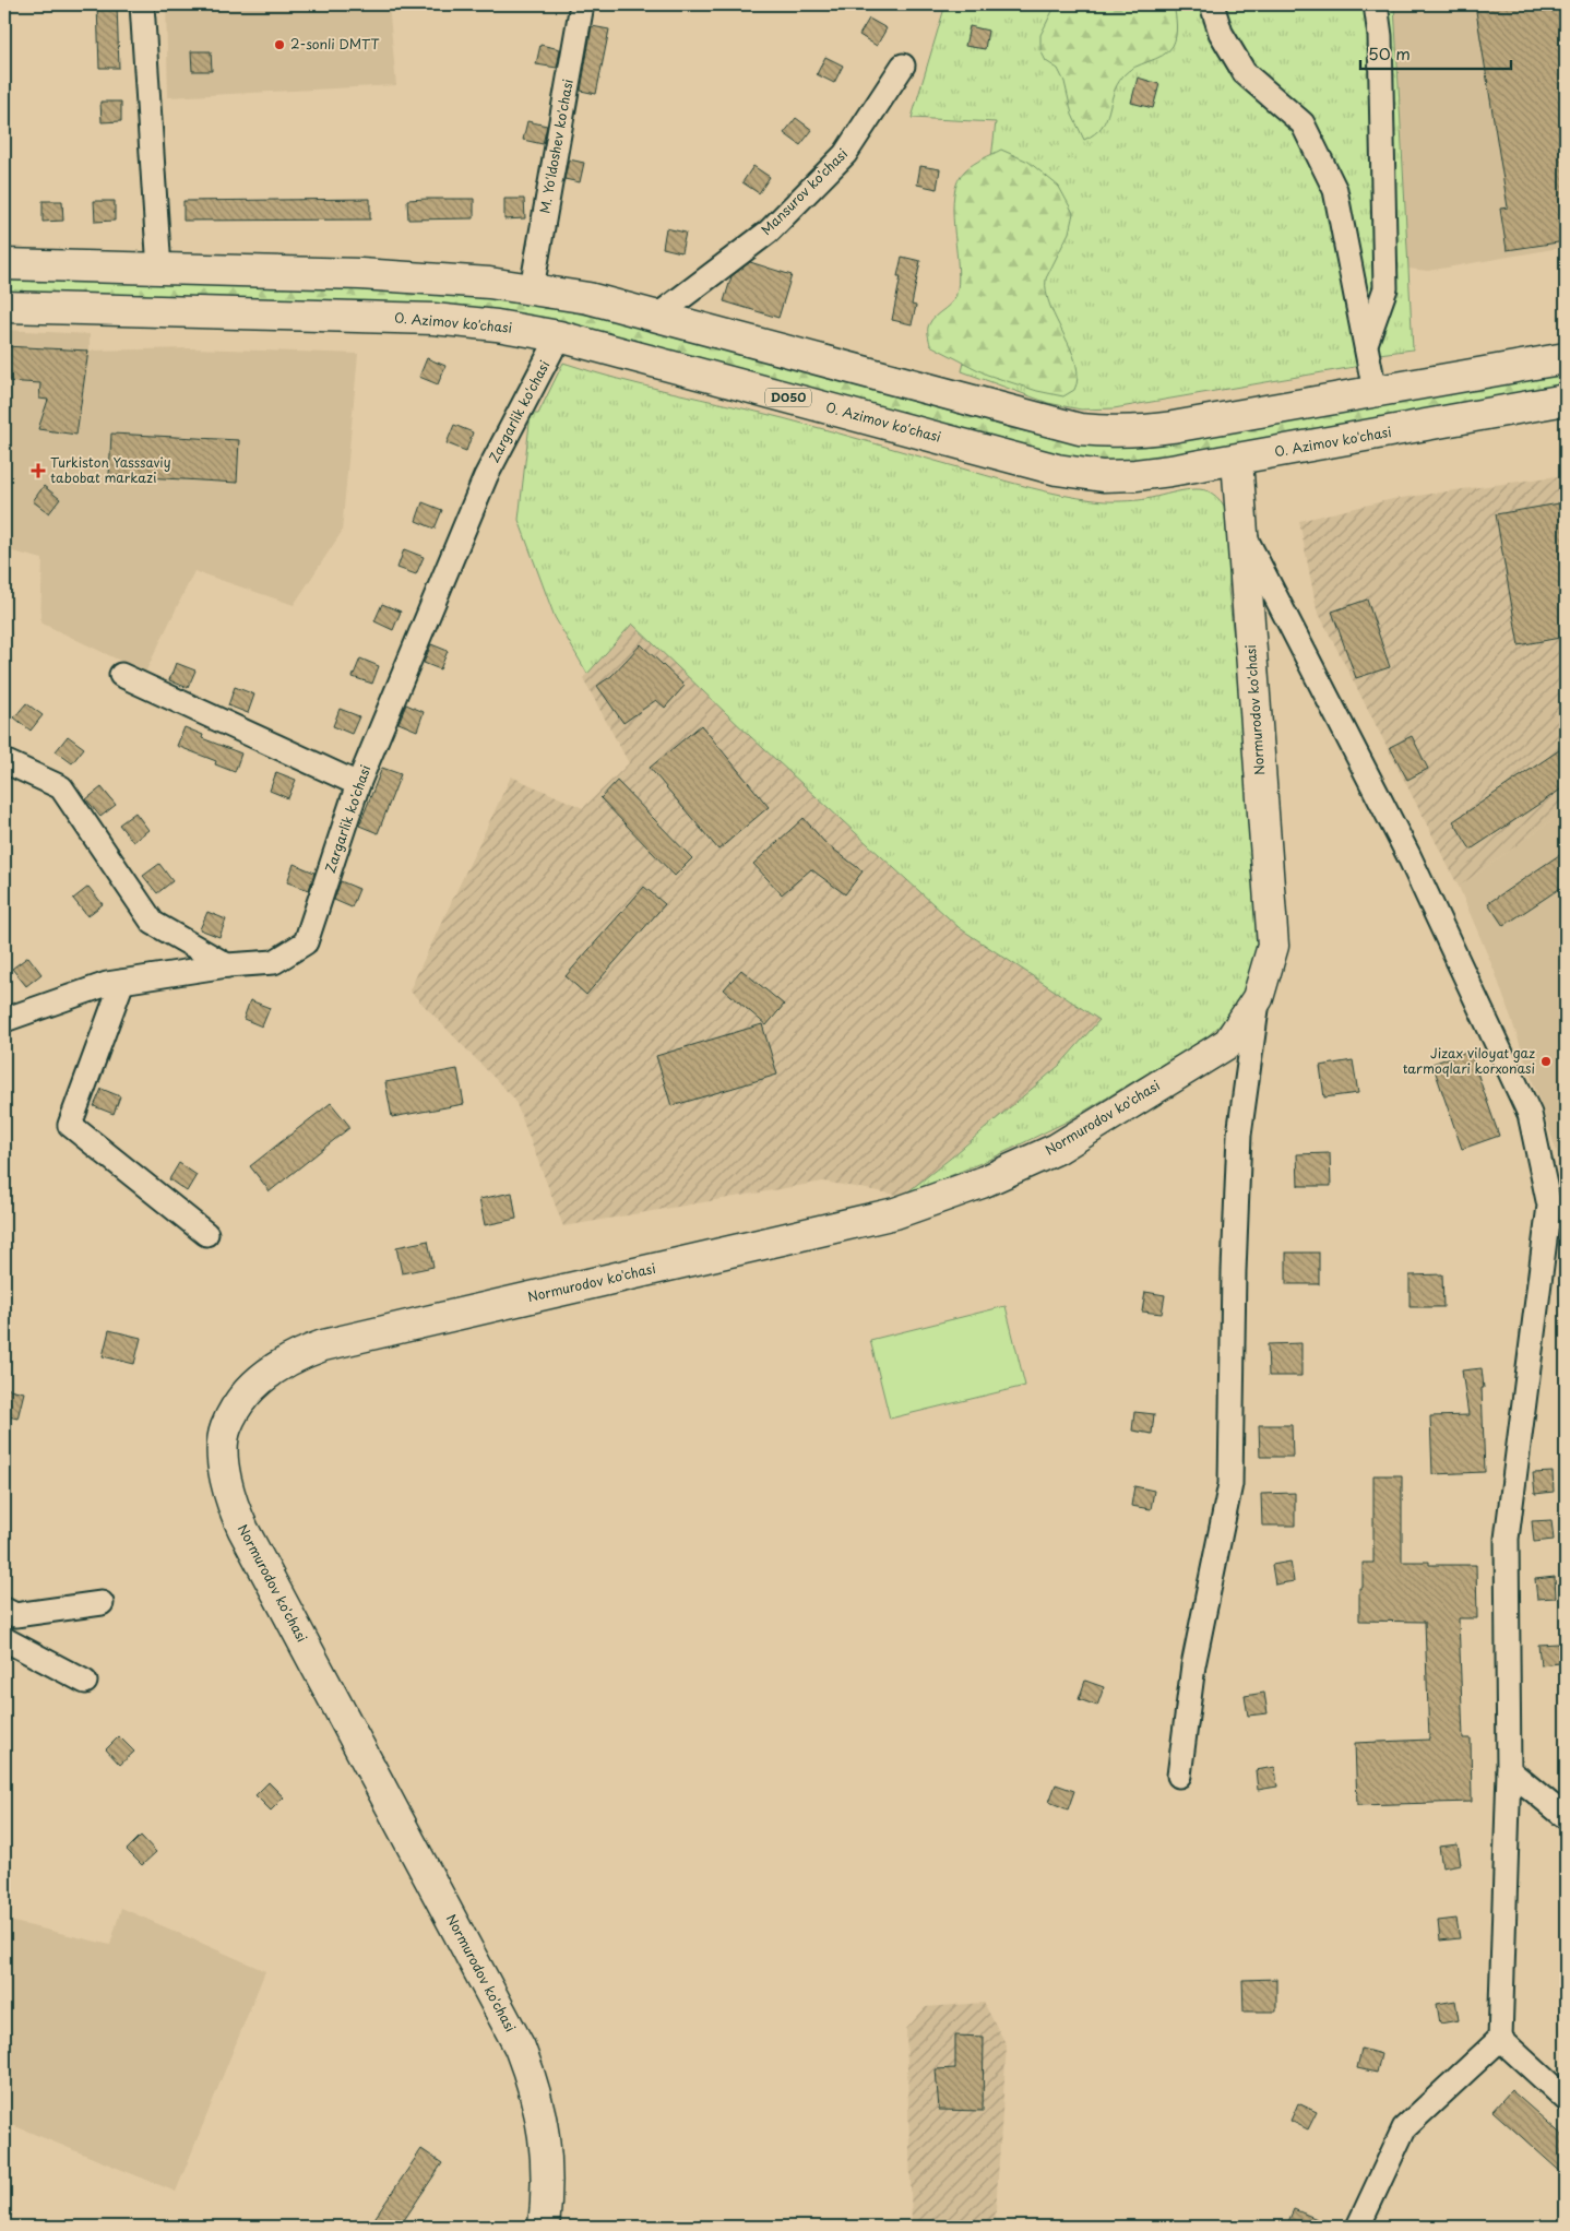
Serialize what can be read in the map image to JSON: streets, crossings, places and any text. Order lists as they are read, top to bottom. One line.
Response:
{"streets":{"main road":["O. Azimov ko'chasi","D050","Normurodov ko'chasi"],"street":["M. Yo'ldoshev ko'chasi","Mansurov ko'chasi","Zargarlik ko'chasi"]},"crossings":[["O. Azimov ko'chasi","Zargarlik ko'chasi"],["O. Azimov ko'chasi","Normurodov ko'chasi"]],"places":{"other":["2-sonli DMTT","Jizax viloyat gaz tarmoqlari korxonasi"],"health":["Turkiston Yasssaviy tabobat markazi"]},"scale_bar":"50 m"}
